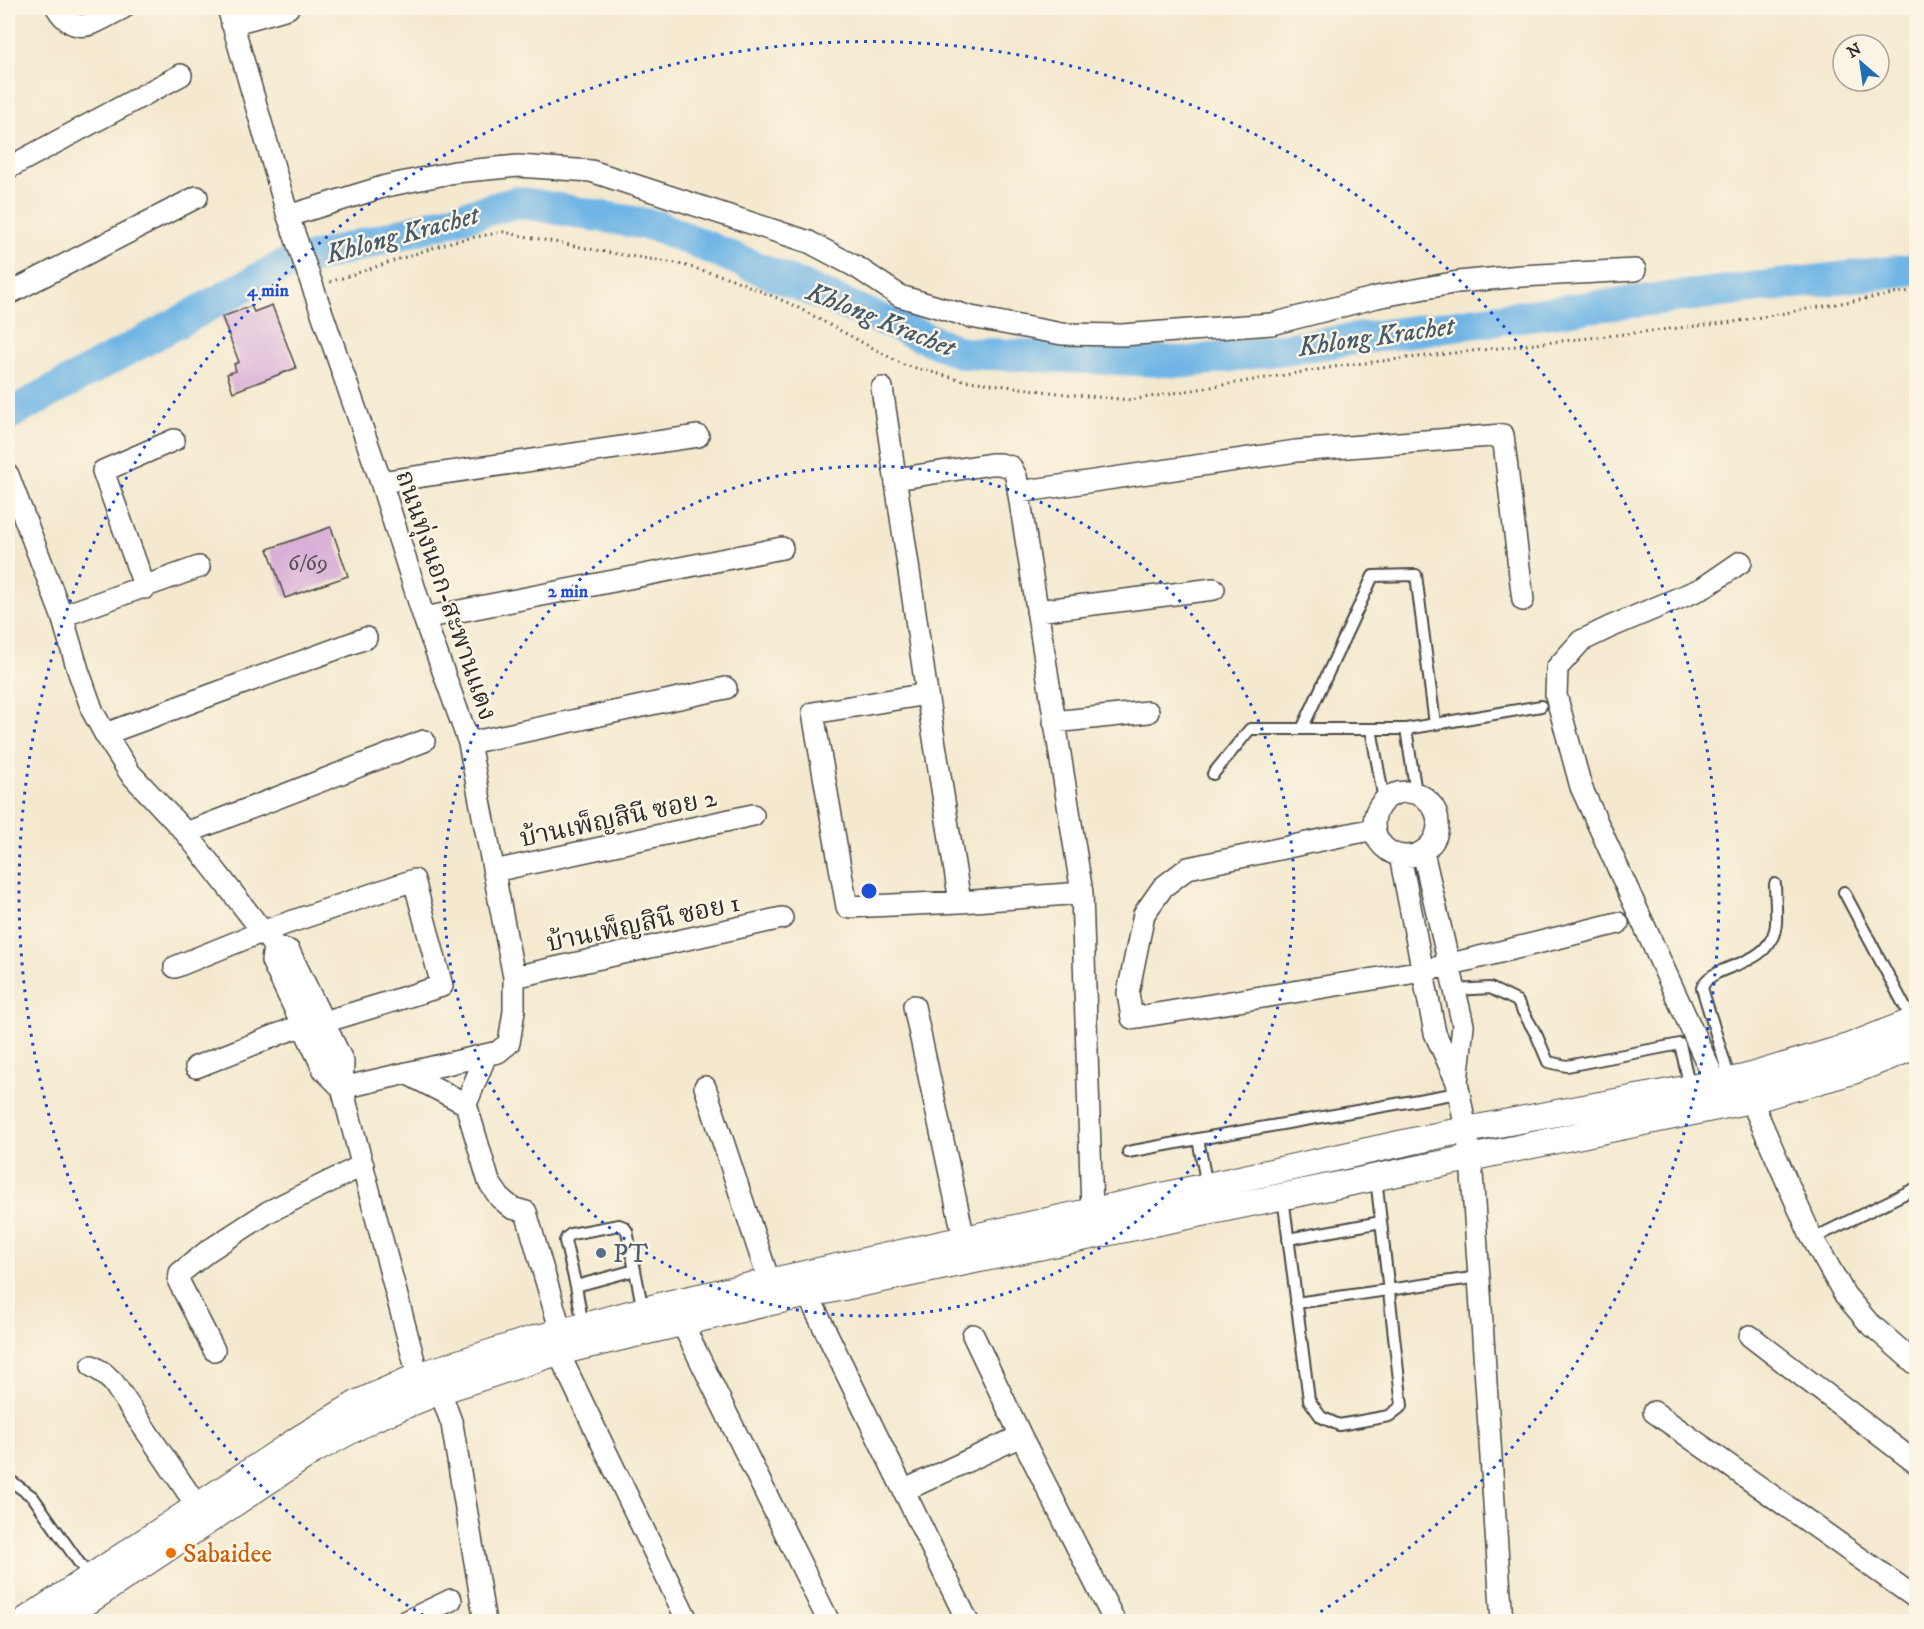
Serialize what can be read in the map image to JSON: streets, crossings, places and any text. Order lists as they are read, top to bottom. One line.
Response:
{"streets":{"street":["ถนนทุ่งนอก-สะพานแตง","บ้านเพ็ญสินี ซอย 2","บ้านเพ็ญสินี ซอย 1"]},"crossings":[["ถนนทุ่งนอก-สะพานแตง","บ้านเพ็ญสินี ซอย 2"],["ถนนทุ่งนอก-สะพานแตง","บ้านเพ็ญสินี ซอย 1"]],"water":["Khlong Krachet"],"places":["PT","Sabaidee"],"house_numbers":["6/69"],"north":"top left","rings":["4 min","2 min"]}
